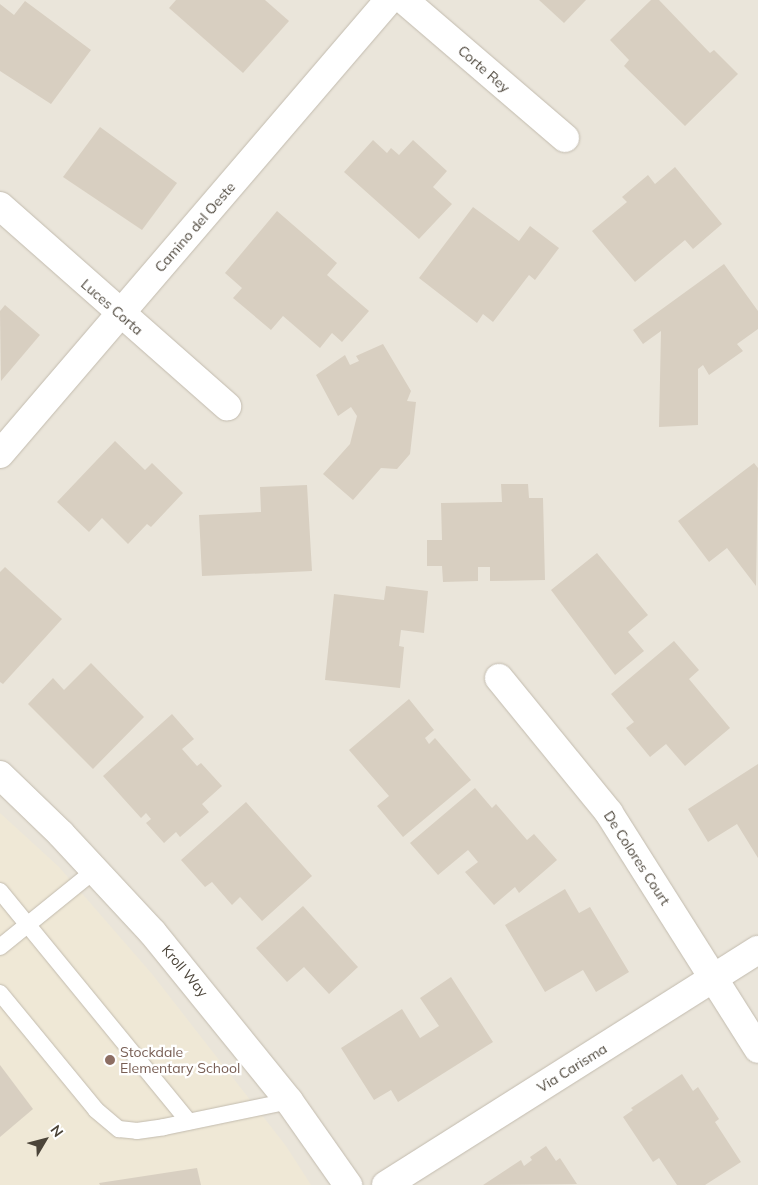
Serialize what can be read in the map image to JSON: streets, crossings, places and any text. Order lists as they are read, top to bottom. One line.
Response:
{"streets":{"street":["Corte Rey","Camino del Oeste","Luces Corta","De Colores Court","Kroll Way","Via Carisma"]},"crossings":[["Camino del Oeste","Luces Corta"],["De Colores Court","Via Carisma"]],"places":["Stockdale Elementary School"],"north":"top right"}
